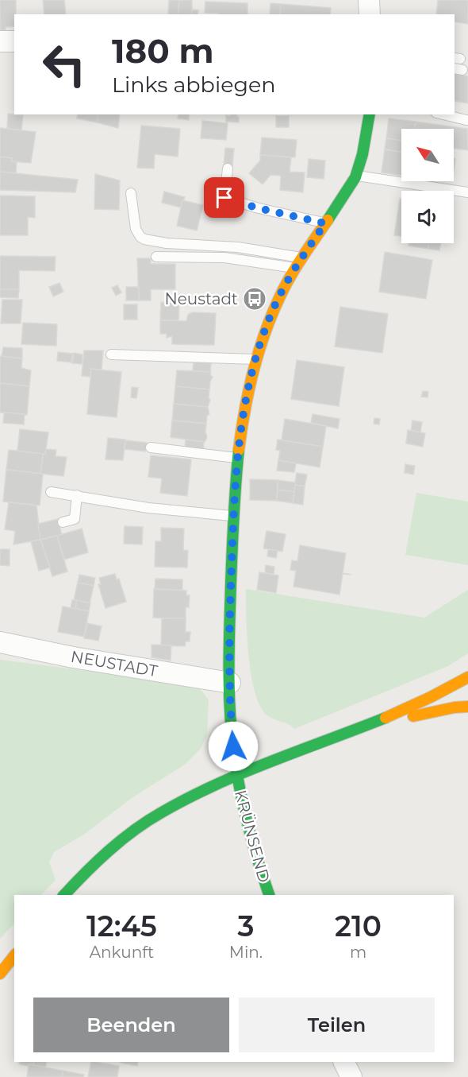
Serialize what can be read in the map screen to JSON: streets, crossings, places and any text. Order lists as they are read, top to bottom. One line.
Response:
{"streets":{"street":["NEUSTADT","KRÜNSEND"]},"crossings":[["NEUSTADT","KRÜNSEND"]],"places":{"bus stop":["Neustadt"]},"north":"top left","page":{"turn":["180 m","Links abbiegen"],"eta":["12:45","Ankunft","3","Min.","210","m"],"buttons":["Beenden","Teilen"]}}
